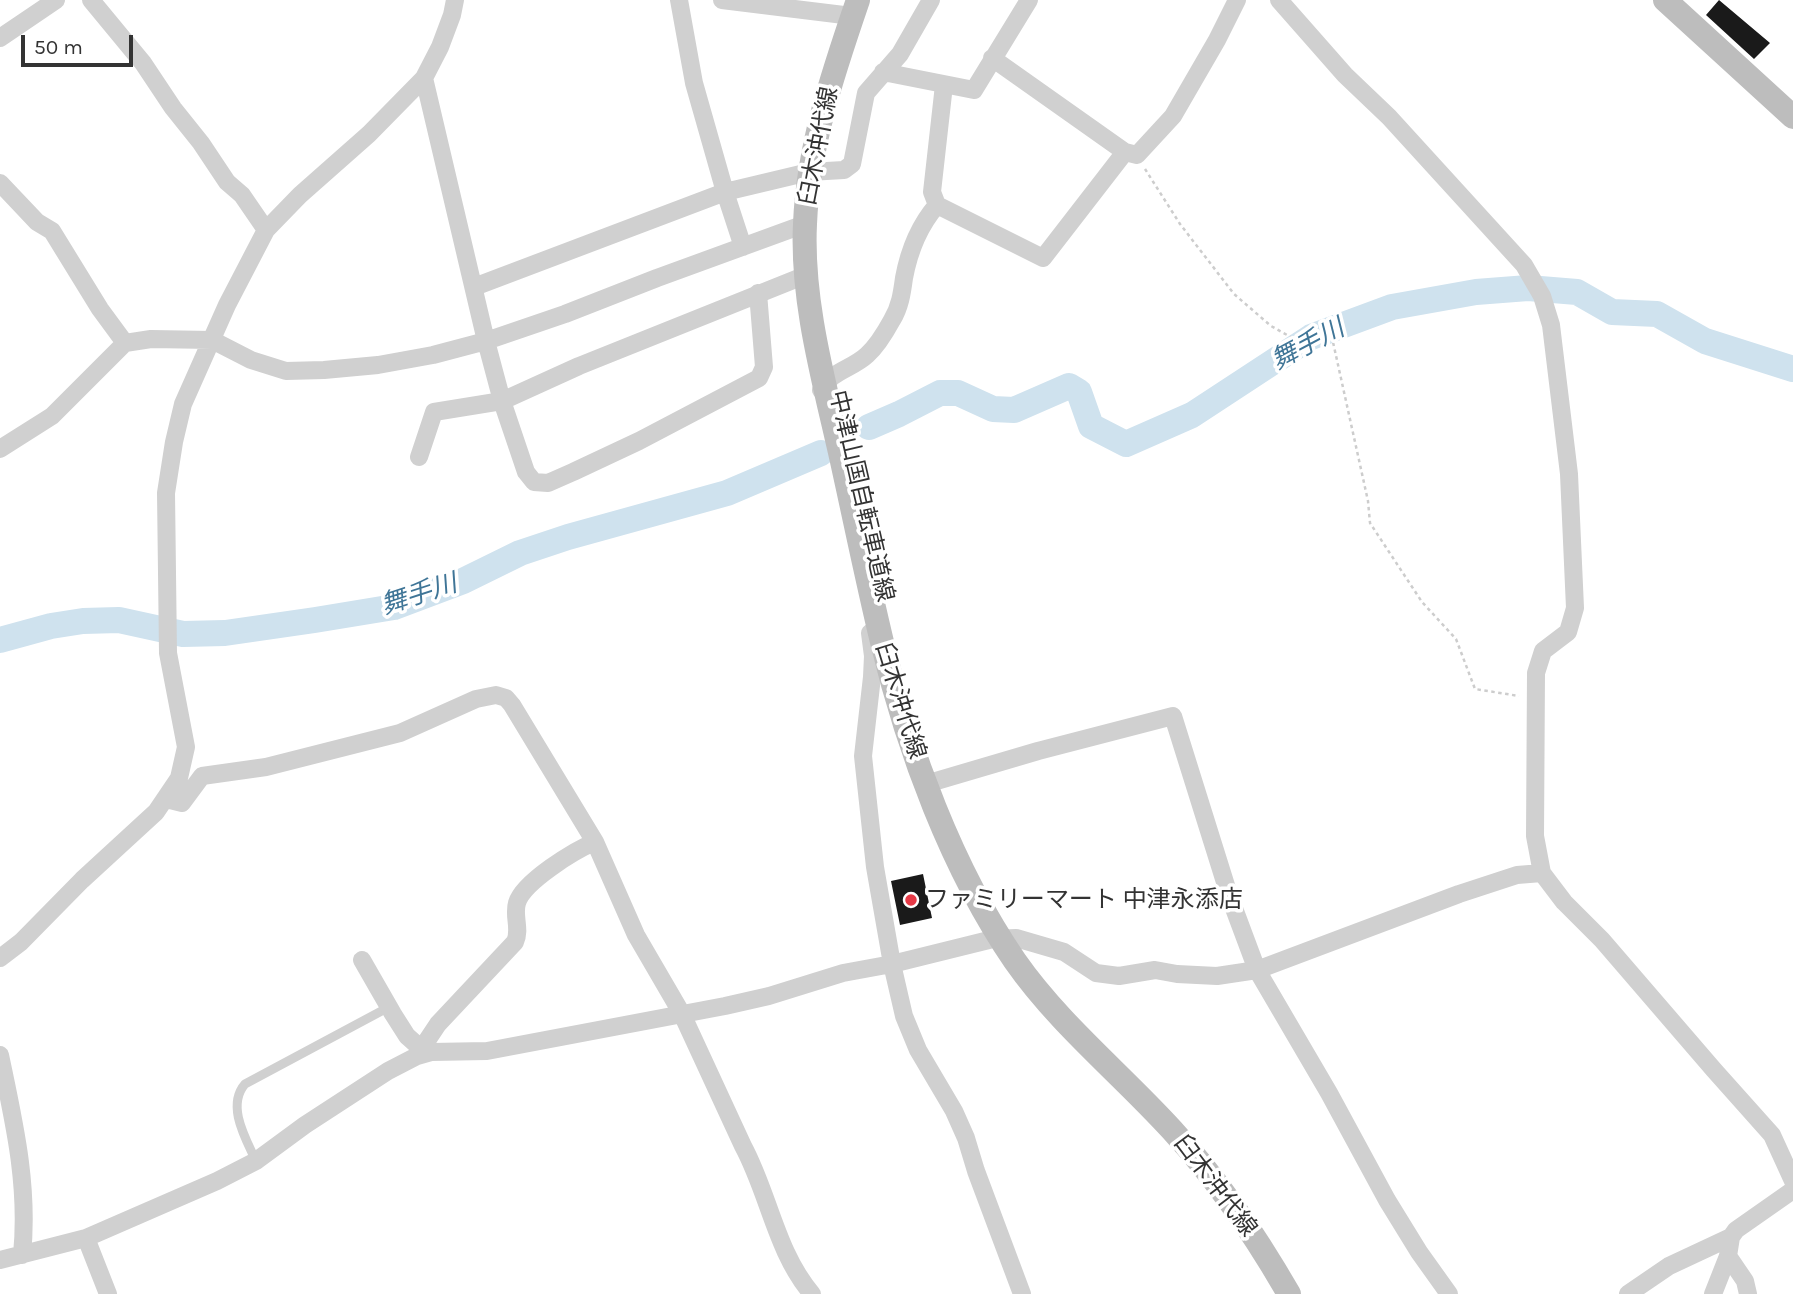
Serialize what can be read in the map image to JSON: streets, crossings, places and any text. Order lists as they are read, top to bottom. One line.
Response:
{"streets":{"main road":["臼木沖代線"]},"water":["舞手川"],"places":["ファミリーマート 中津永添店"],"scale_bar":"50 m"}
